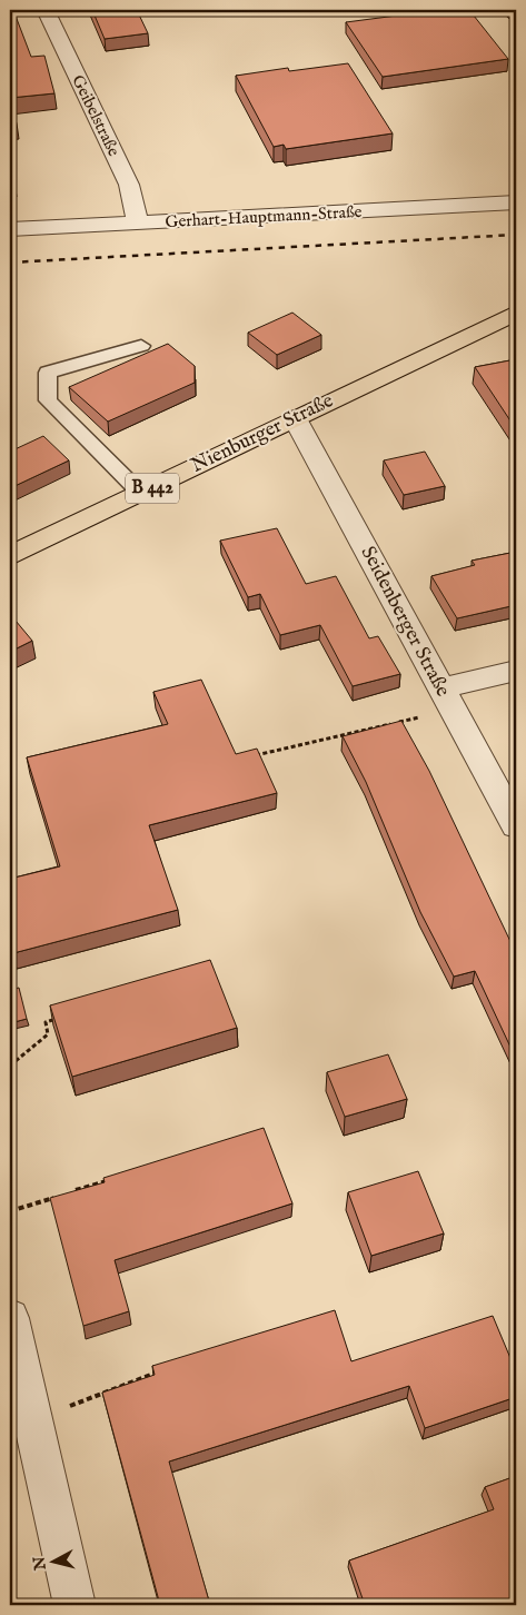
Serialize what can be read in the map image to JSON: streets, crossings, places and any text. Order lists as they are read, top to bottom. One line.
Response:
{"streets":{"main road":["Nienburger Straße","B 442"],"street":["Geibelstraße","Gerhart-Hauptmann-Straße","Seidenberger Straße"]},"crossings":[["Geibelstraße","Gerhart-Hauptmann-Straße"],["Nienburger Straße","Seidenberger Straße"]],"north":"left"}
